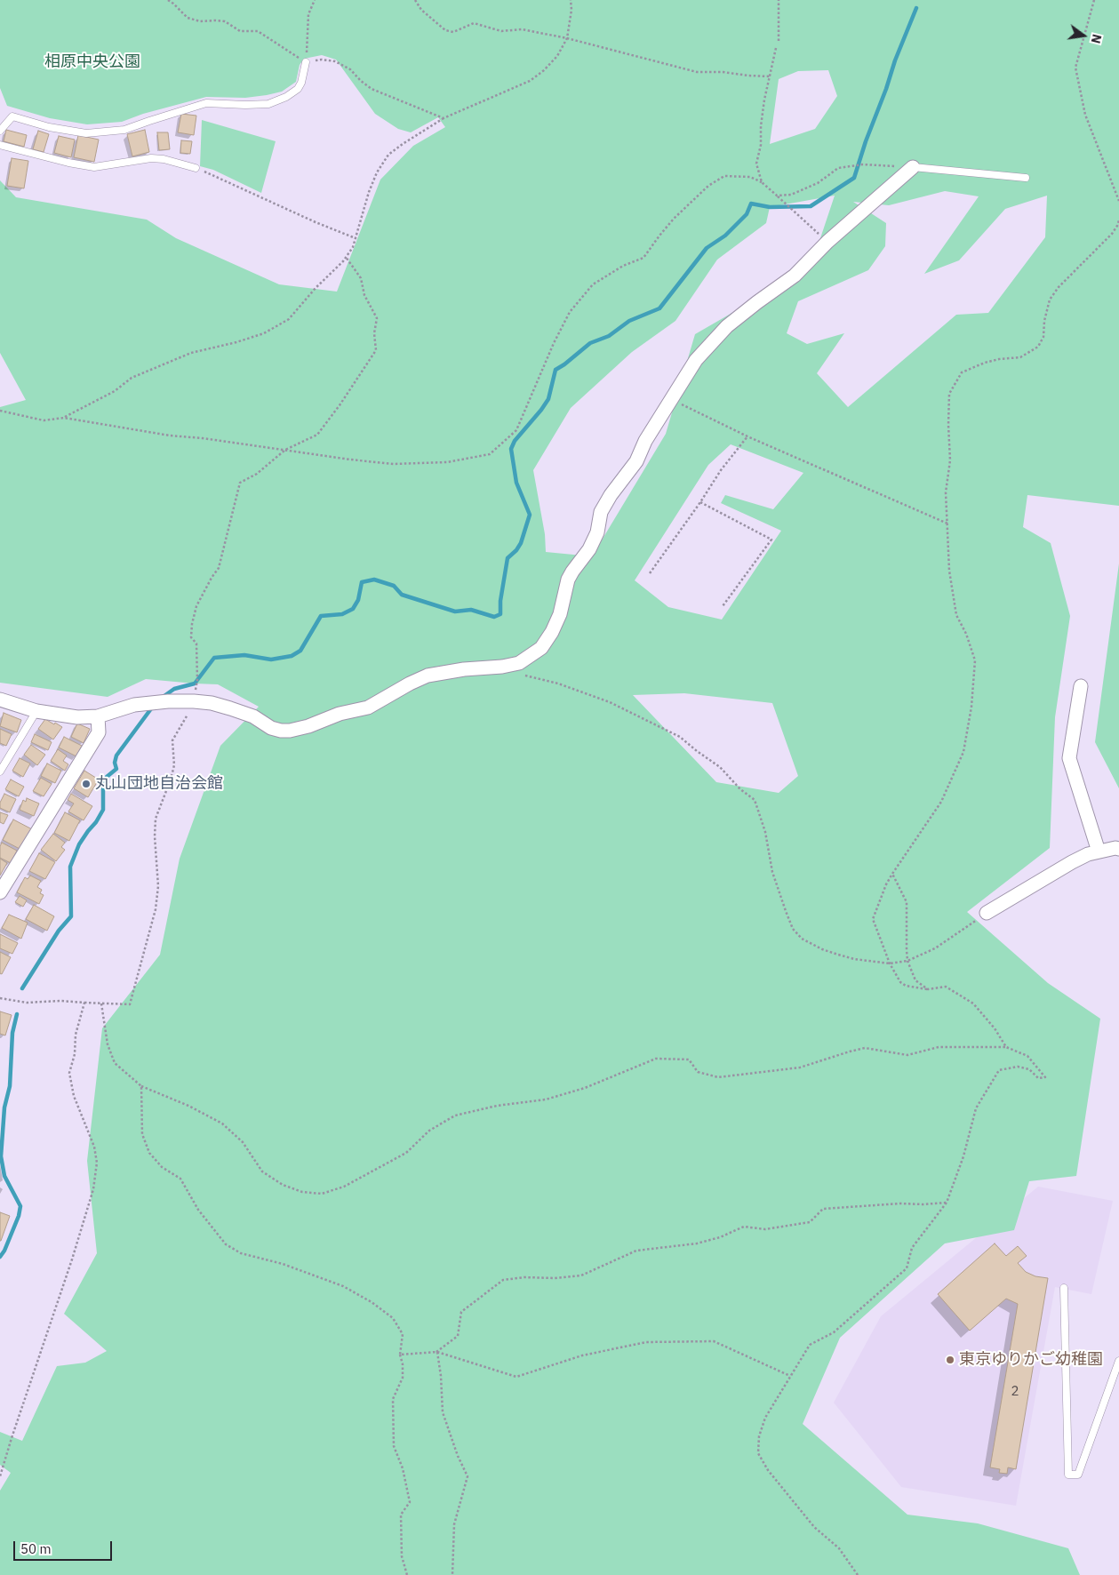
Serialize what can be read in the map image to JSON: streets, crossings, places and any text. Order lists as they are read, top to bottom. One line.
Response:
{"parks":["相原中央公園"],"places":["丸山団地自治会館","東京ゆりかご幼稚園"],"house_numbers":["2"],"scale_bar":"50 m","north":"right"}
